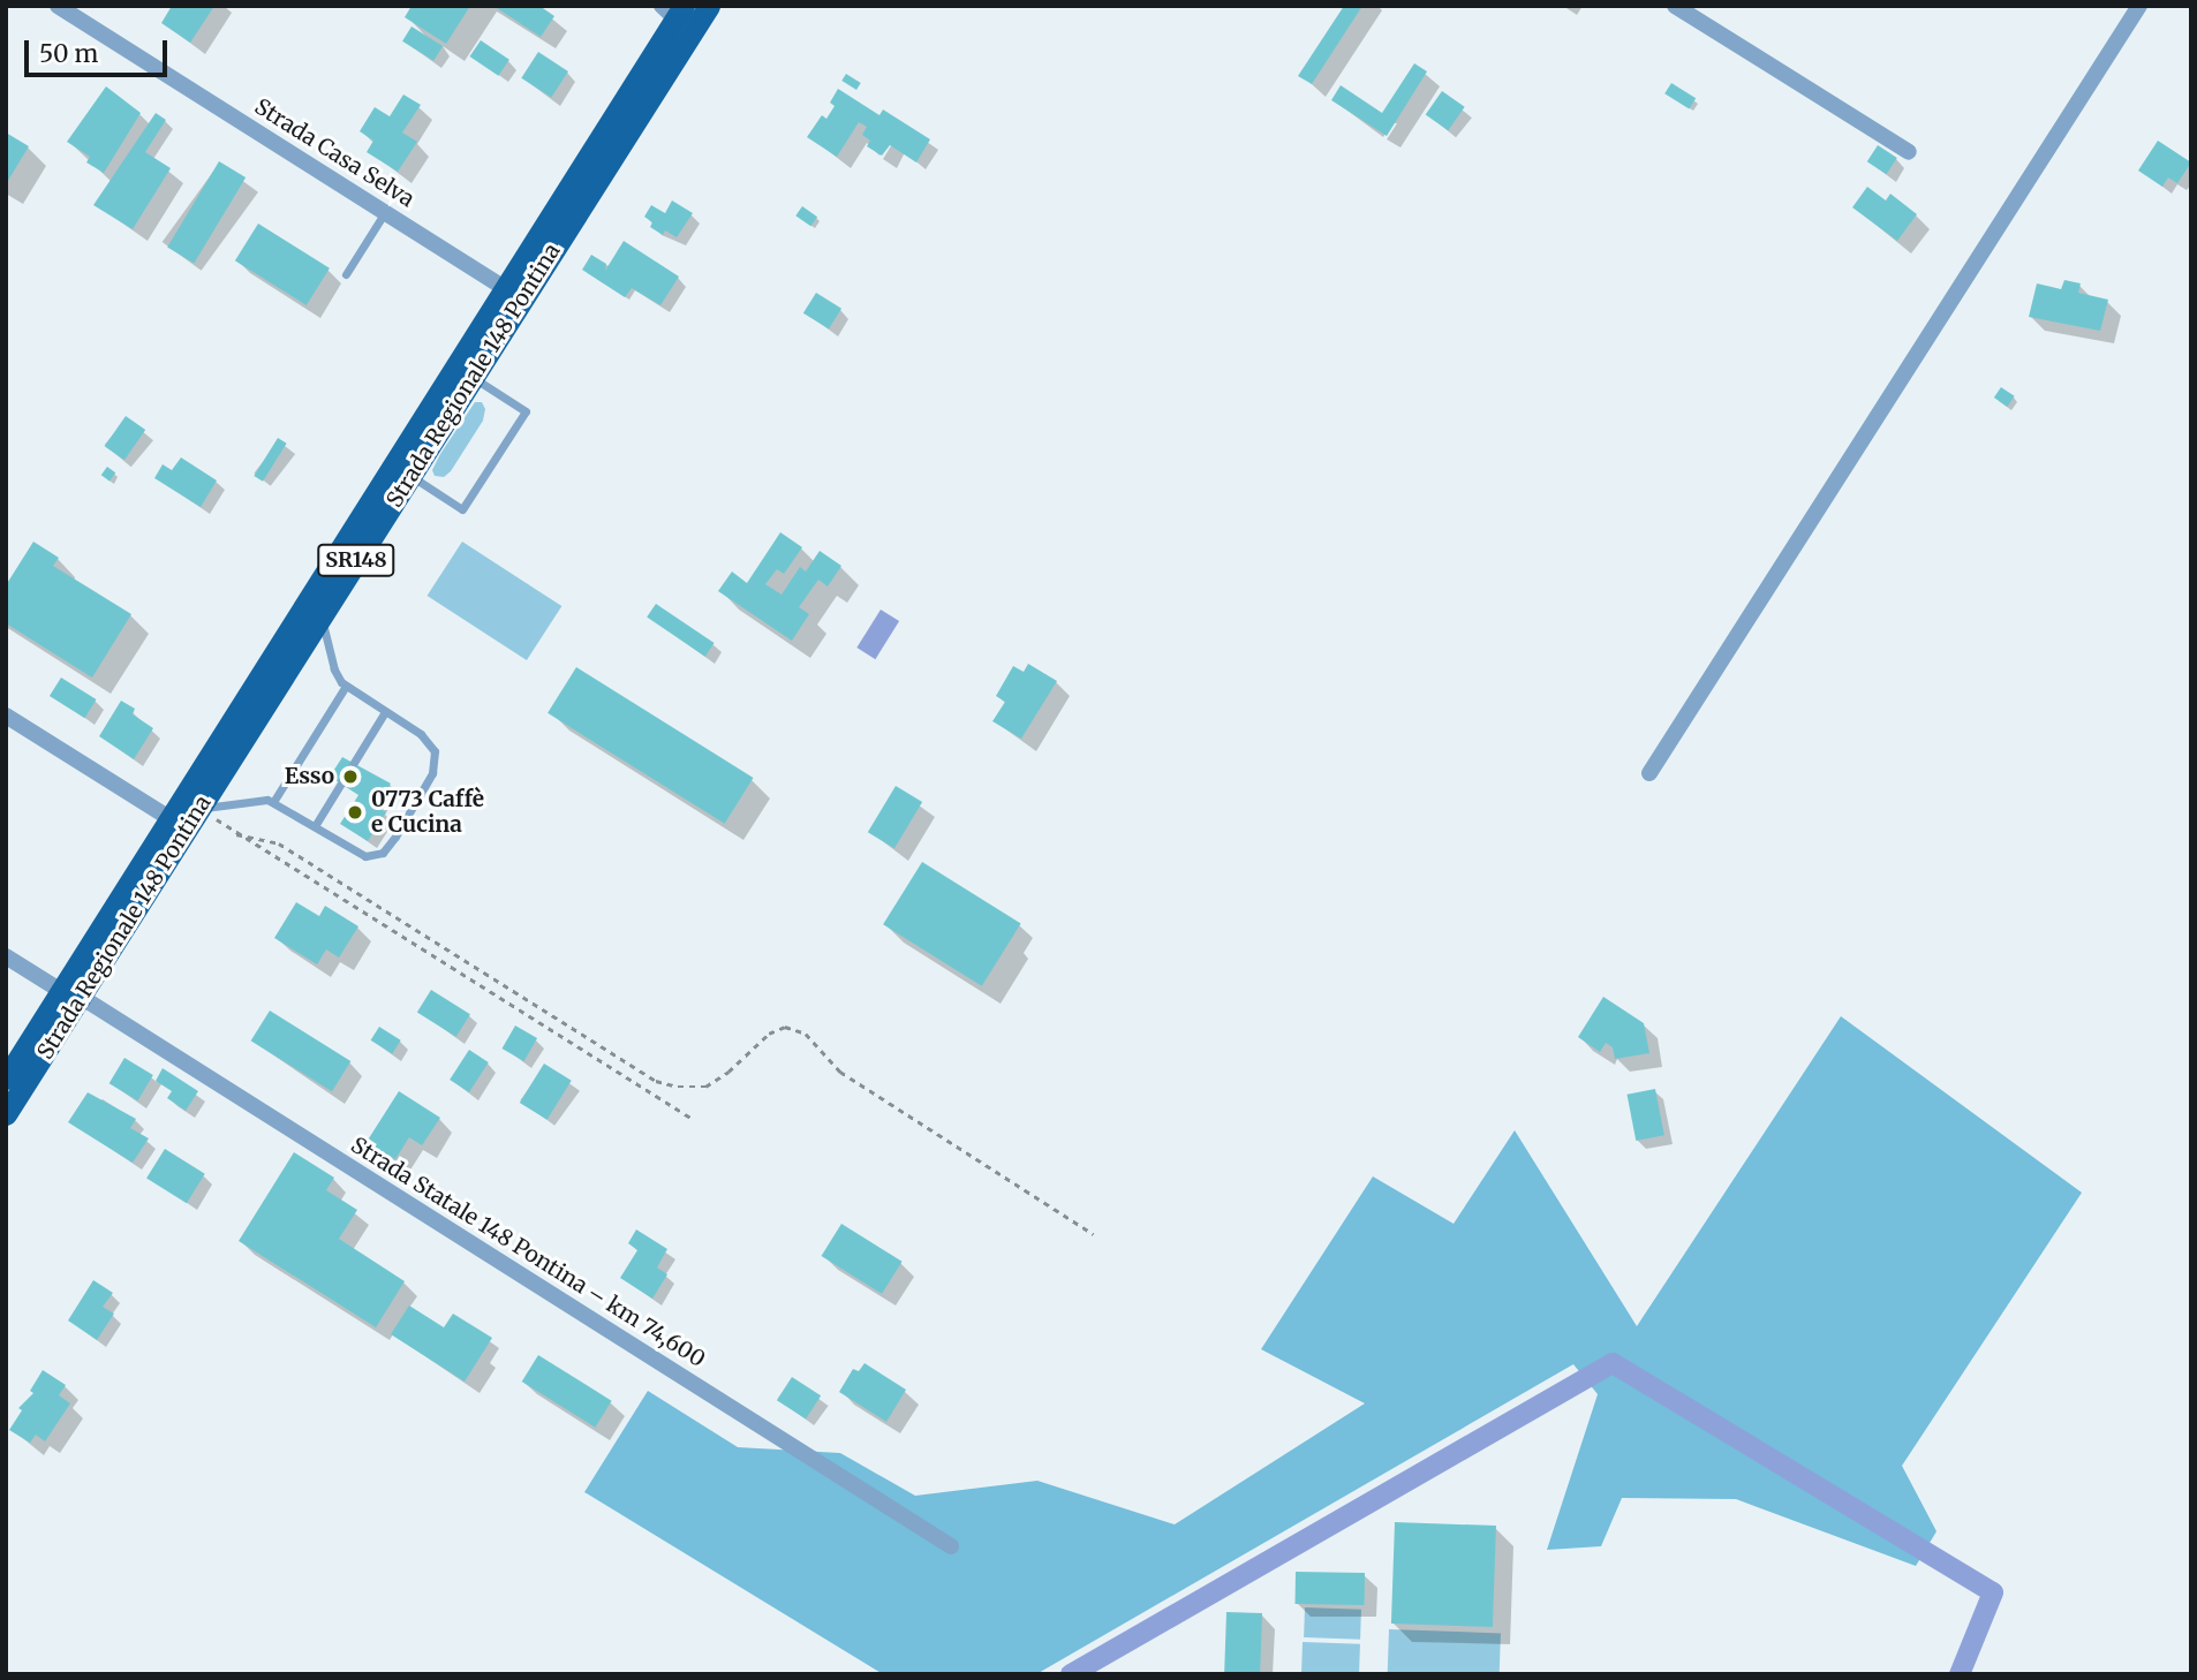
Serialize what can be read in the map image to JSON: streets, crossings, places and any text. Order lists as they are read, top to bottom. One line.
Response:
{"streets":{"main road":["Strada Regionale 148 Pontina","SR148"],"street":["Strada Casa Selva","Strada Statale 148 Pontina – km 74,600"]},"crossings":[["Strada Casa Selva","Strada Regionale 148 Pontina"],["Strada Regionale 148 Pontina","Strada Statale 148 Pontina – km 74,600"]],"places":["Esso","0773 Caffè e Cucina"],"scale_bar":"50 m"}
